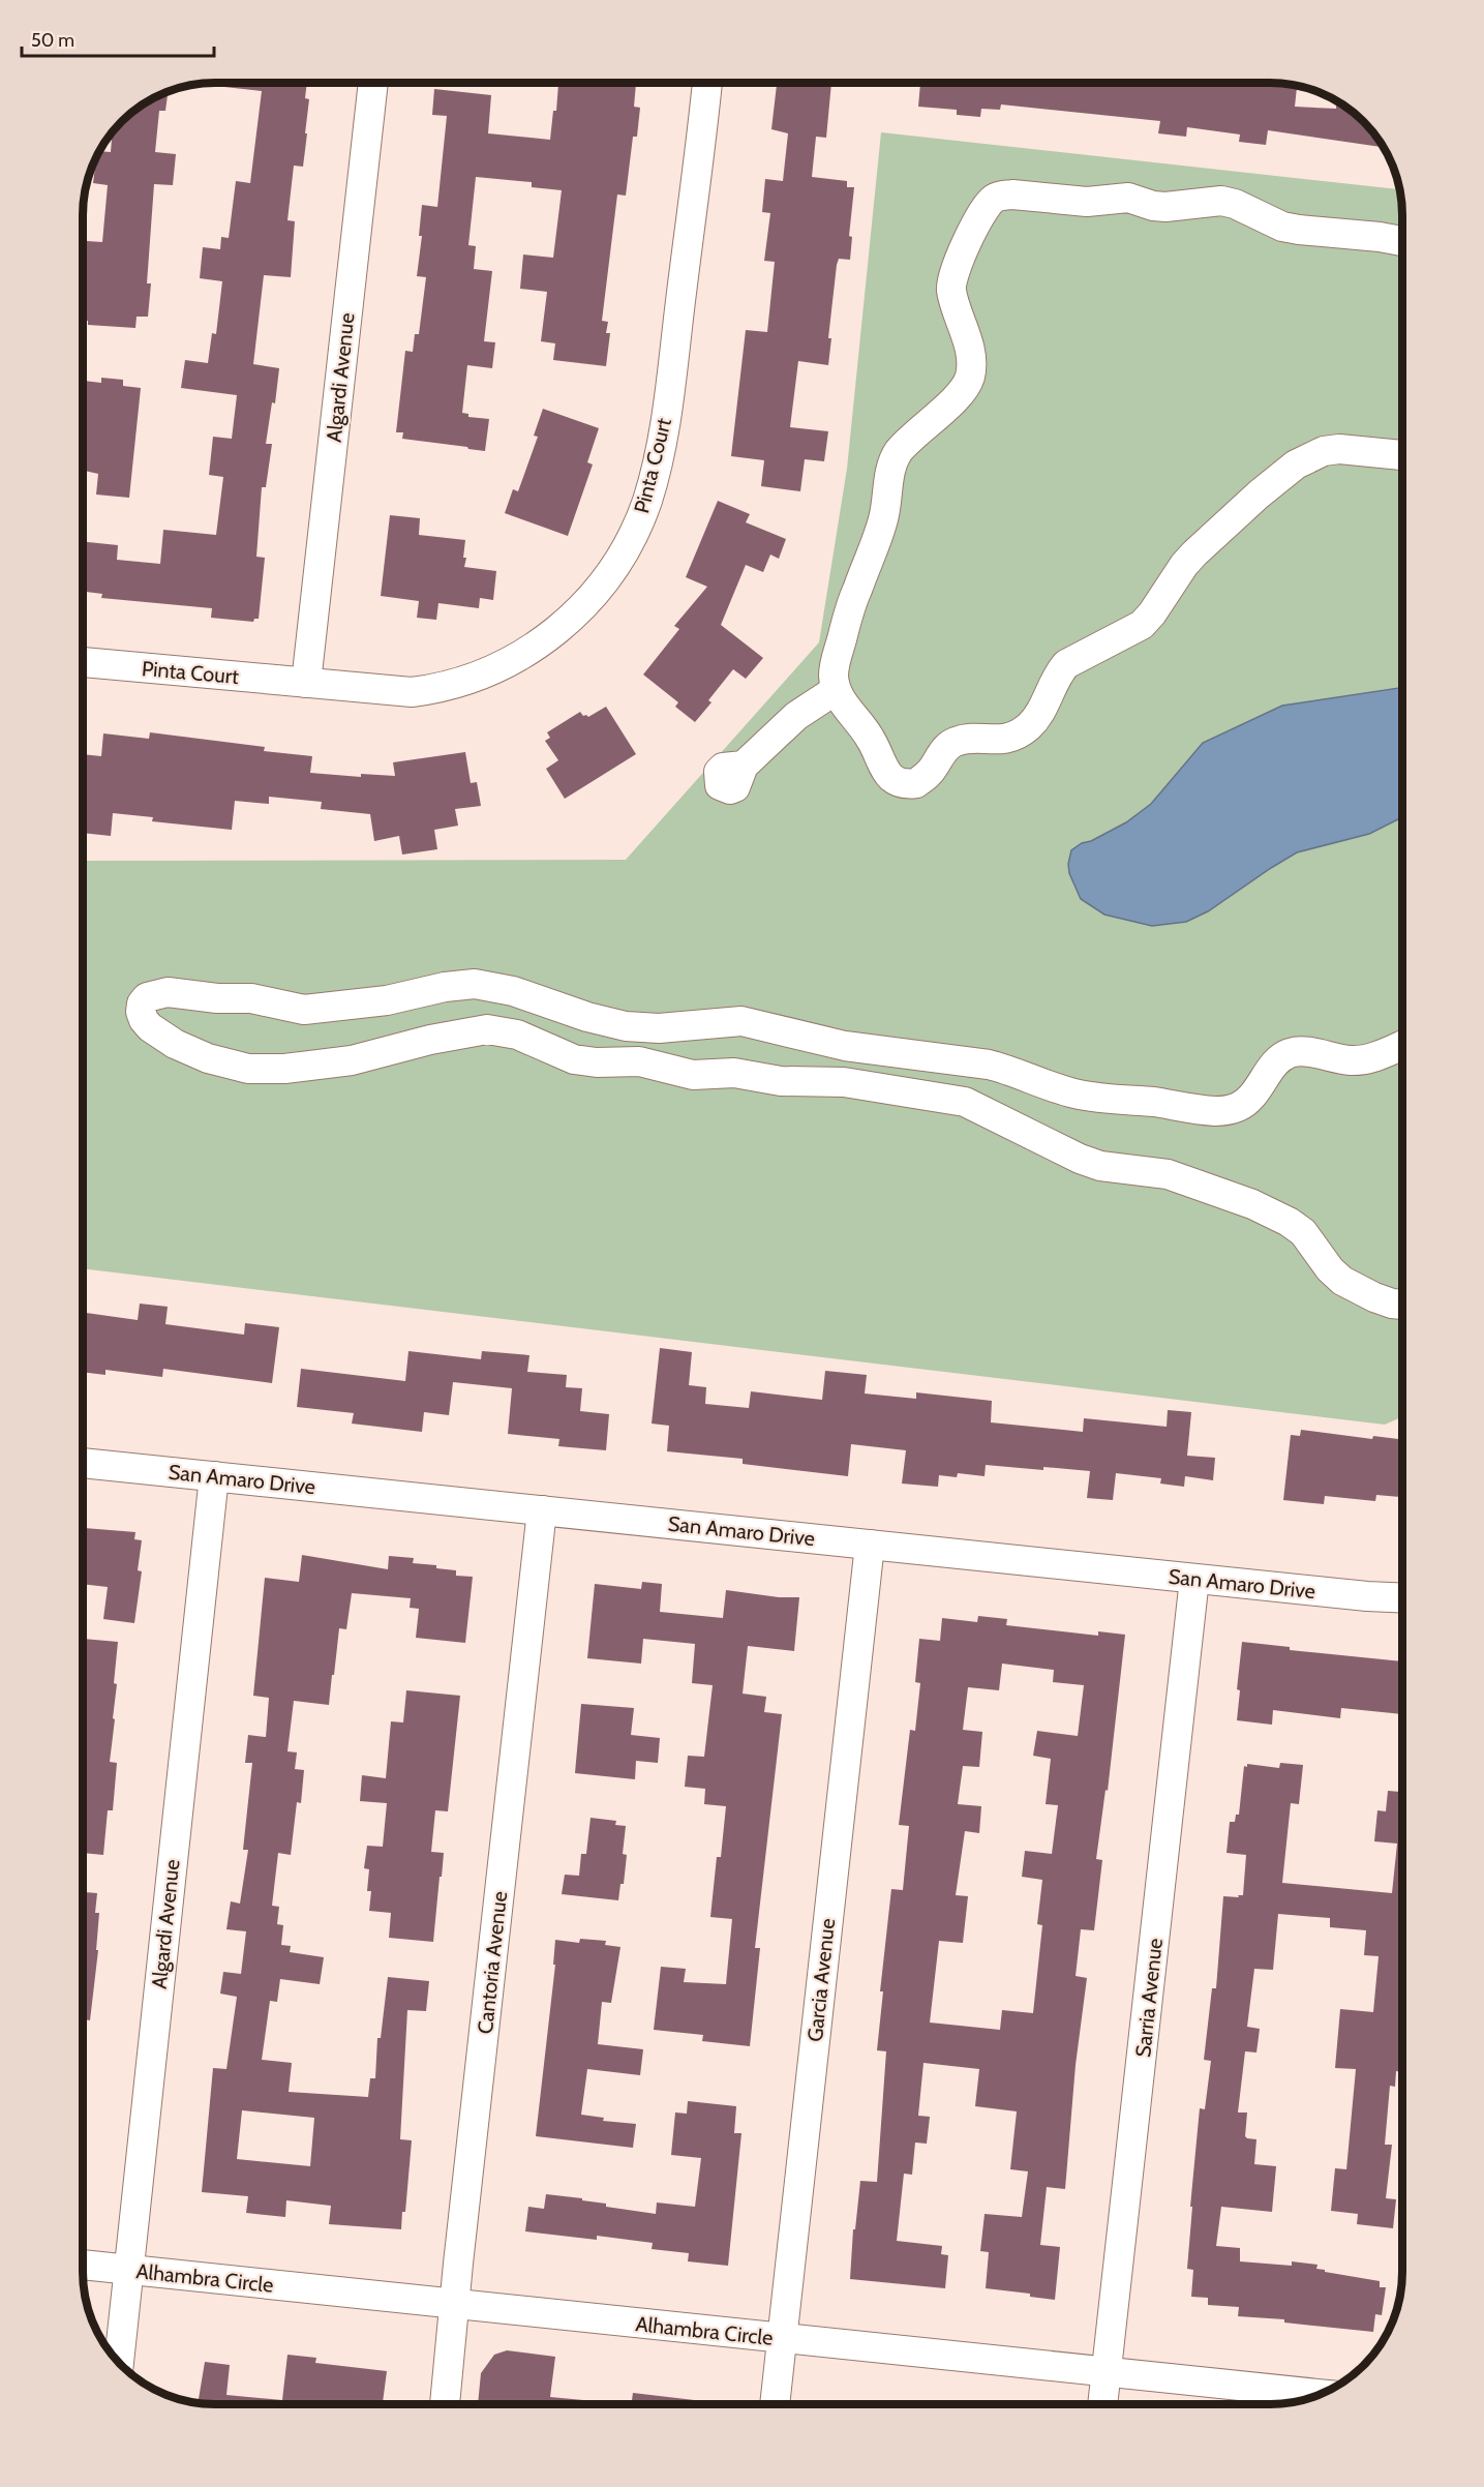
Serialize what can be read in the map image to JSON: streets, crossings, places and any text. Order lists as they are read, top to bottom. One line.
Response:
{"streets":{"street":["Algardi Avenue","Pinta Court","San Amaro Drive","Cantoria Avenue","Garcia Avenue","Sarria Avenue","Alhambra Circle"]},"crossings":[["Algardi Avenue","Pinta Court"],["Algardi Avenue","San Amaro Drive"],["Algardi Avenue","Alhambra Circle"],["San Amaro Drive","Cantoria Avenue"],["San Amaro Drive","Garcia Avenue"],["San Amaro Drive","Sarria Avenue"],["Cantoria Avenue","Alhambra Circle"],["Garcia Avenue","Alhambra Circle"],["Sarria Avenue","Alhambra Circle"]],"scale_bar":"50 m"}
